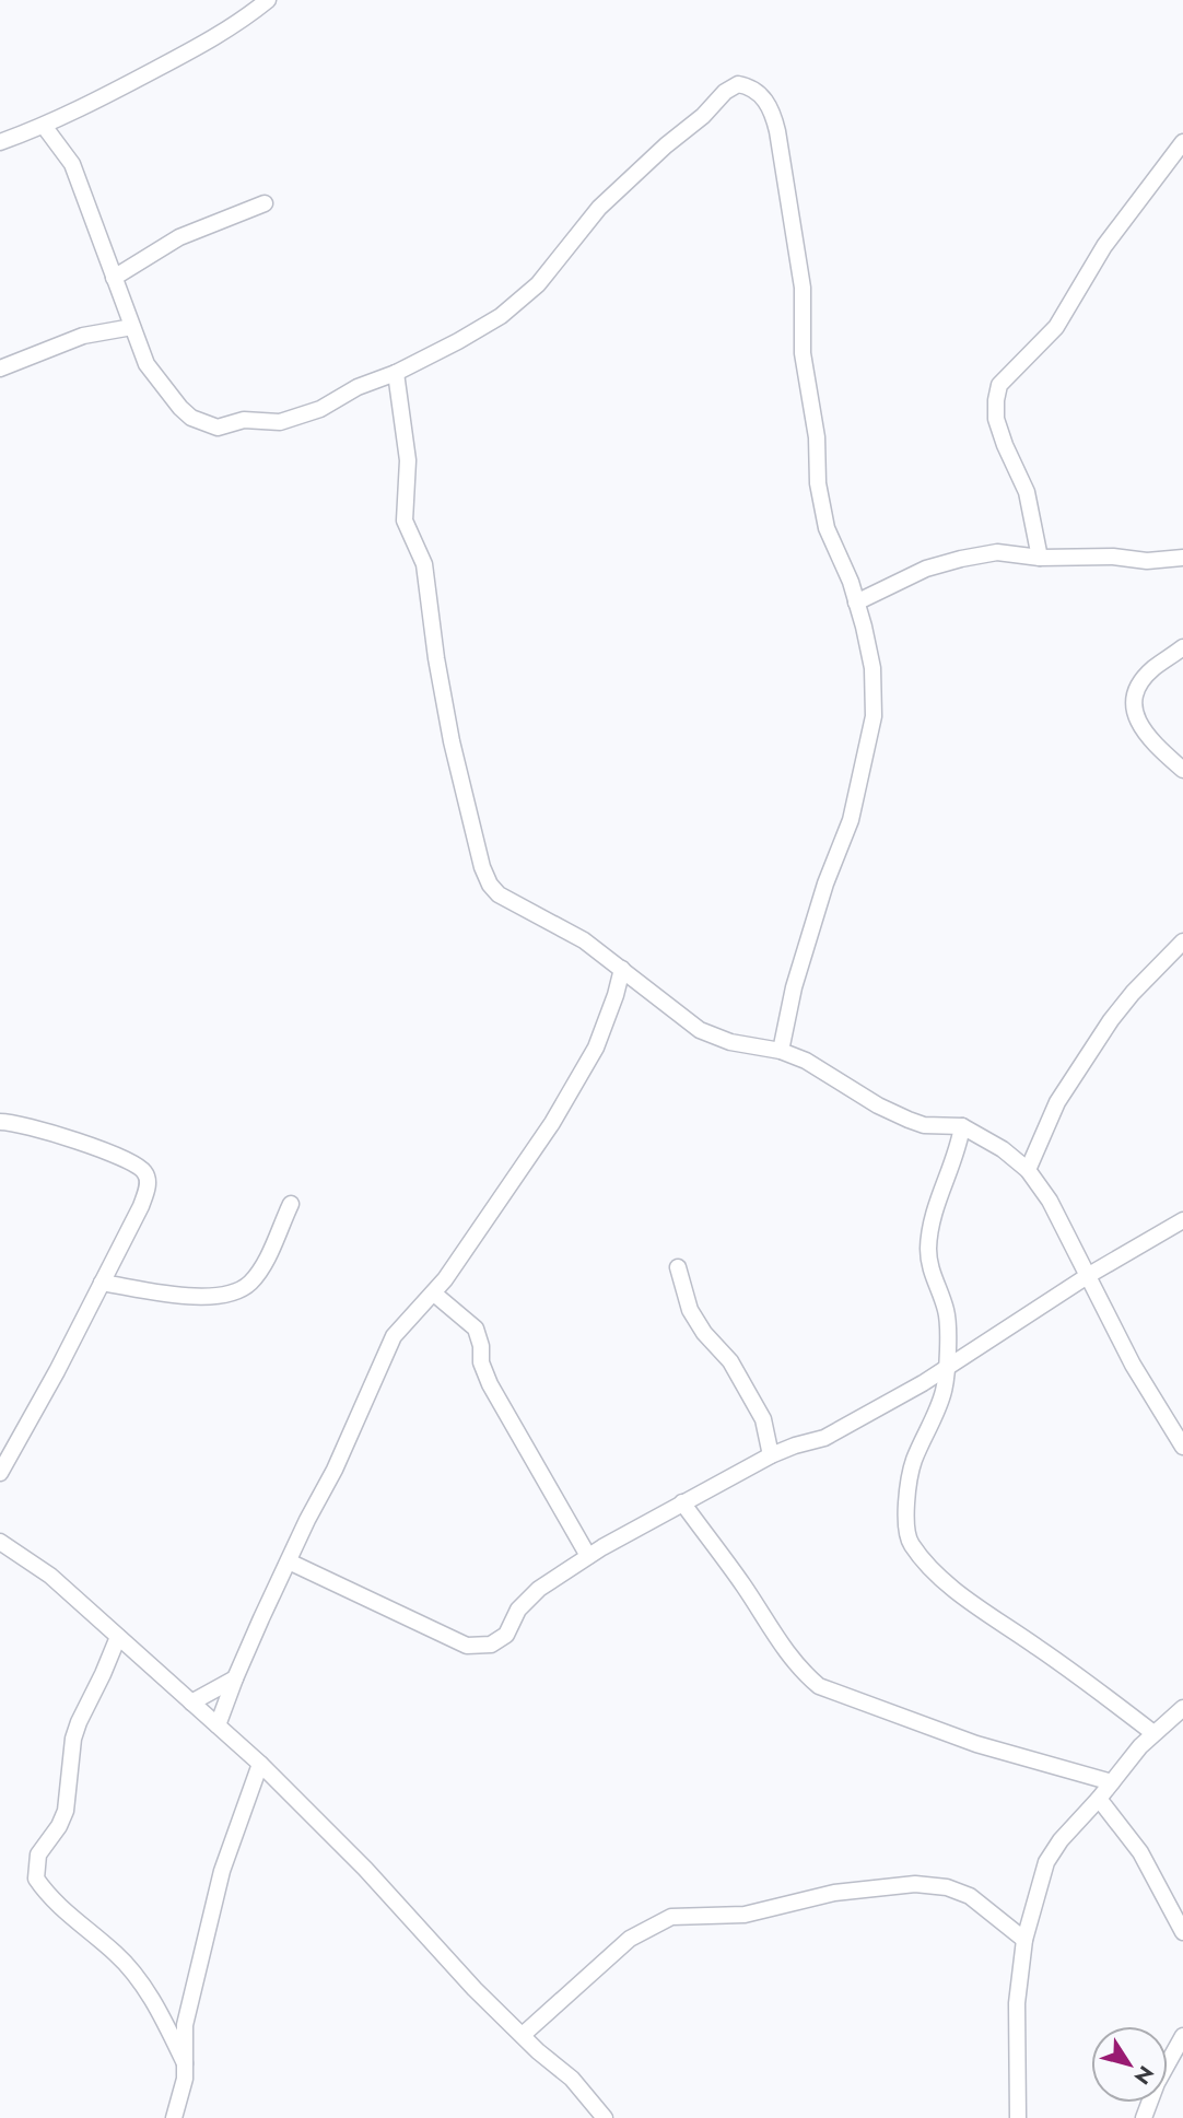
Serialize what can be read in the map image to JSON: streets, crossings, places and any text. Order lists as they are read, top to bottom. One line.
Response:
{"north":"bottom right"}
